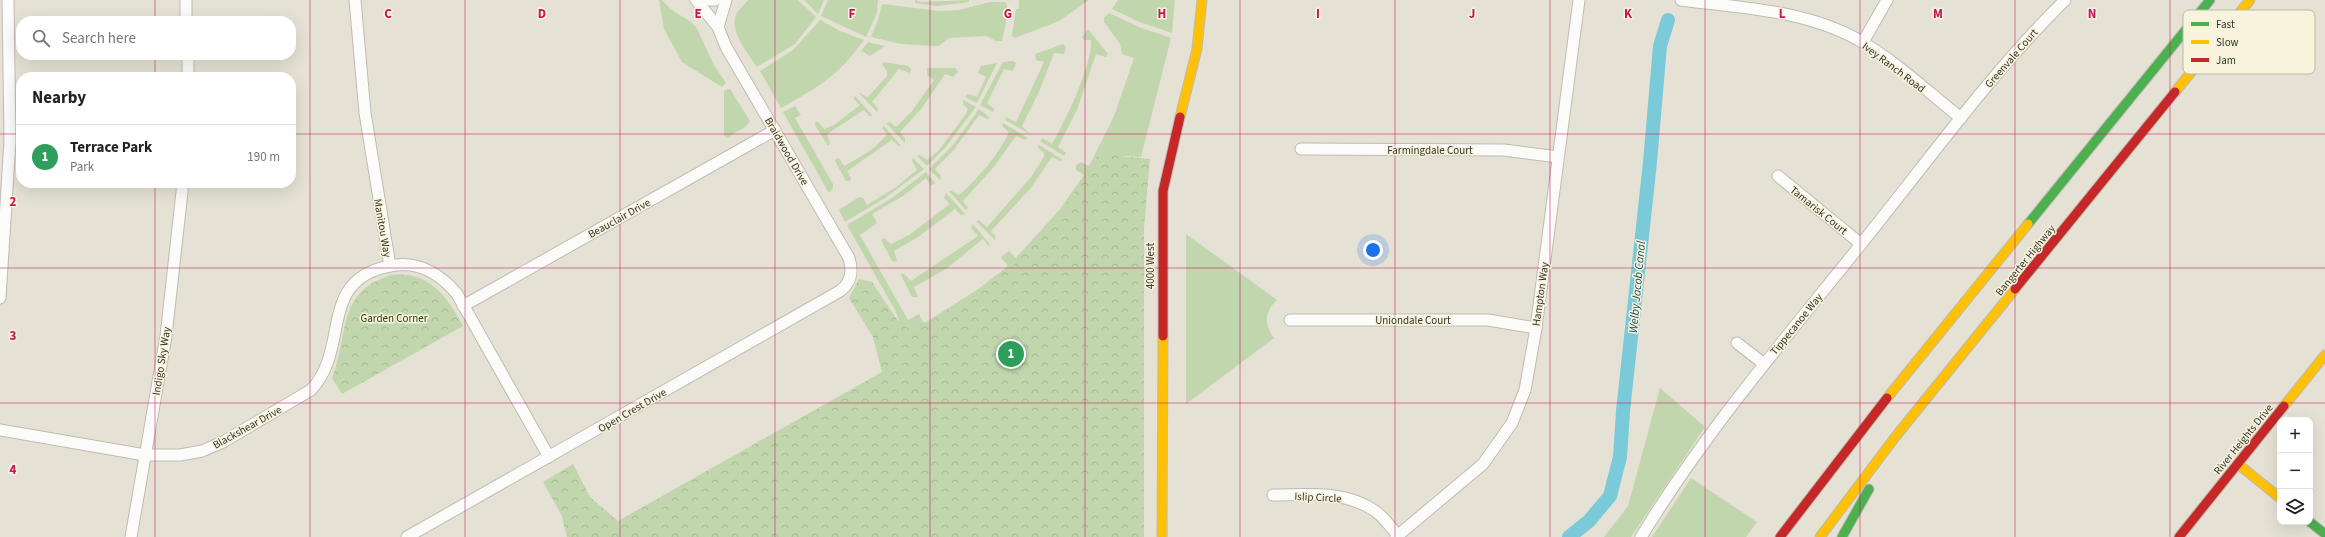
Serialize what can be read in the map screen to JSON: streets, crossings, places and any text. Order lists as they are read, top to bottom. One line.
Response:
{"streets":{"main road":["Bangerter Highway","4000 West","River Heights Drive"],"street":["Greenvale Court","Ivey Ranch Road","Farmingdale Court","Braidwood Drive","Tamarisk Court","Beauclair Drive","Manitou Way","Hampton Way","Uniondale Court","Tippecanoe Way","Indigo Sky Way","Open Crest Drive","Blackshear Drive","Islip Circle"]},"crossings":[["Greenvale Court","Ivey Ranch Road"],["Greenvale Court","Tippecanoe Way"],["Ivey Ranch Road","Tippecanoe Way"],["Farmingdale Court","Hampton Way"],["Braidwood Drive","Beauclair Drive"],["Braidwood Drive","Open Crest Drive"],["Tamarisk Court","Tippecanoe Way"],["Beauclair Drive","Manitou Way"],["Manitou Way","Open Crest Drive"],["Manitou Way","Blackshear Drive"],["Hampton Way","Uniondale Court"],["Hampton Way","Islip Circle"],["Indigo Sky Way","Blackshear Drive"]],"water":["Welby Jacob Canal"],"parks":["Garden Corner"],"legend":["Fast","Slow","Jam"],"page":{"search":"Search here","heading":"Nearby","list":[{"mark":"1","name":"Terrace Park","note":"Park","value":"190 m"}],"pins":"1","map_buttons":["+","−"]},"grid":{"columns":["C","D","E","F","G","H","I","J","K","L","M","N"],"rows":["2","3","4"]}}
